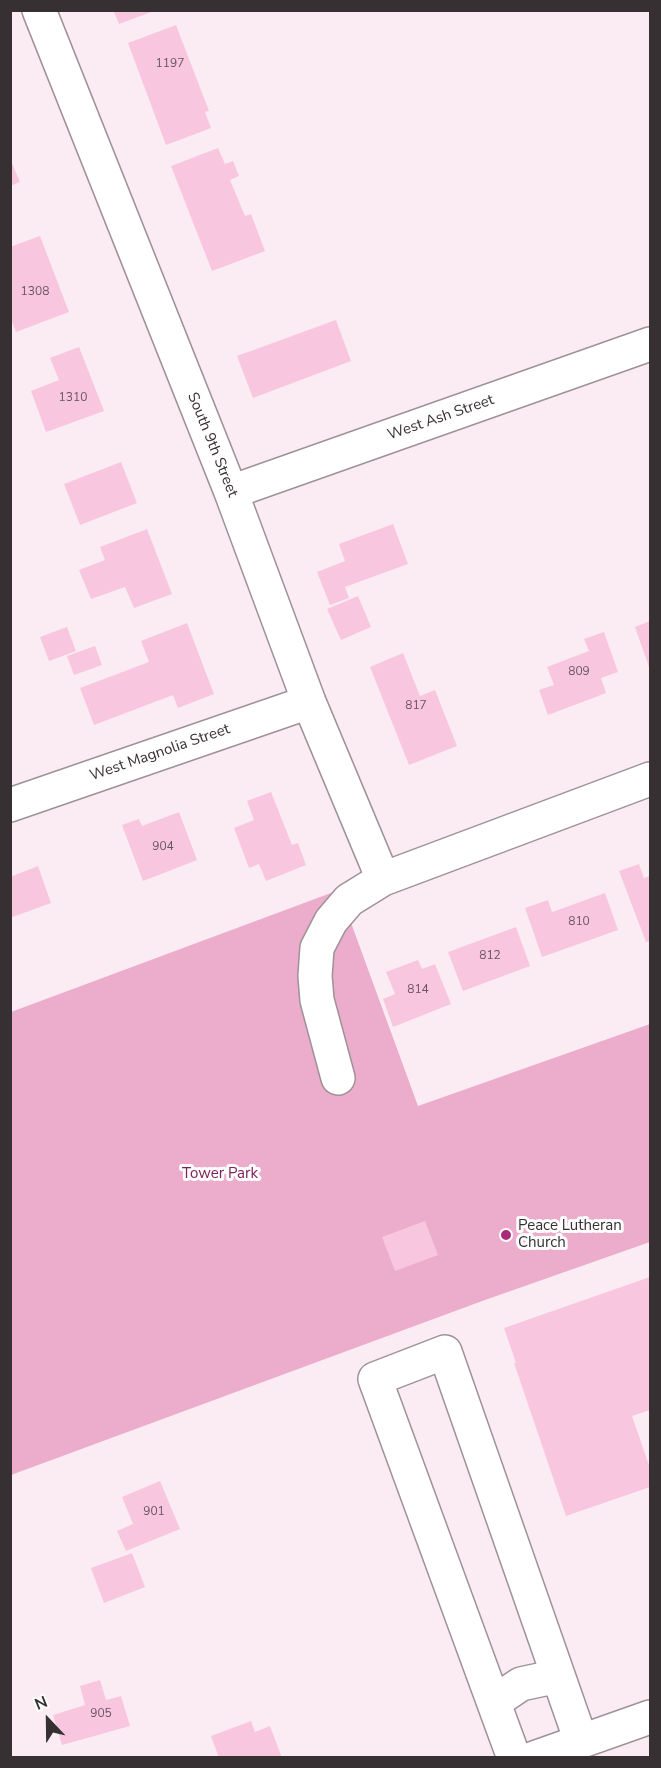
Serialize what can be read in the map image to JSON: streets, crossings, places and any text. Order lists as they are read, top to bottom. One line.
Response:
{"streets":{"street":["West Ash Street","South 9th Street","West Magnolia Street"]},"crossings":[["West Ash Street","South 9th Street"],["South 9th Street","West Magnolia Street"]],"parks":["Tower Park"],"places":["Peace Lutheran Church"],"house_numbers":["1197","1308","1310","809","817","904","810","812","814","901","905"],"north":"top"}
